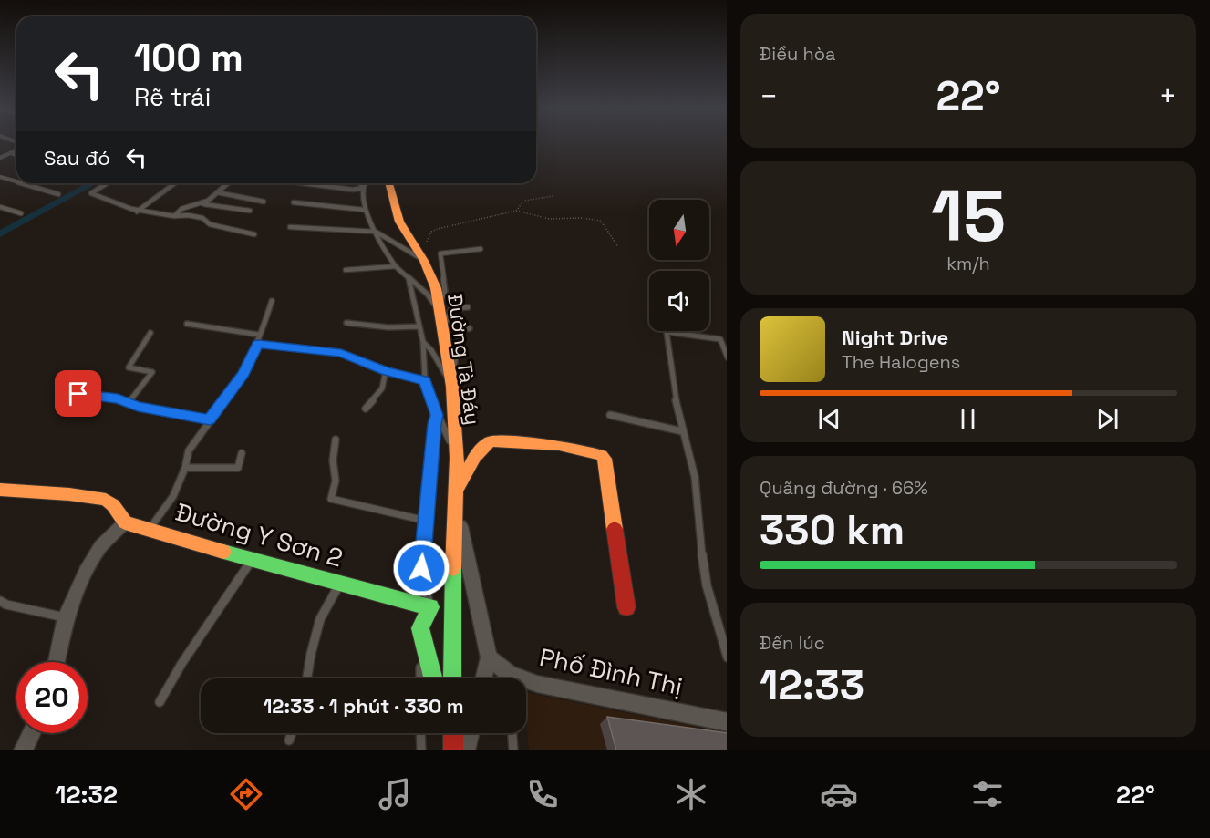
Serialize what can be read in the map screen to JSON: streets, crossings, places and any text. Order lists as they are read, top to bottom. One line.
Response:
{"streets":{"street":["Đường Tà Đáy","Đường Y Sơn 2","Phố Đình Thị"]},"north":"bottom","page":{"tile":["Điều hòa",["15","km/h"],["Quãng đường · 66%","330 km"],["Đến lúc","12:33"]],"turn":["100 m","Rẽ trái"],"heat":["−","22°","+"],"then":"Sau đó","song":["Night Drive","The Halogens"],"limit":"20","trip":"12:33 · 1 phút · 330 m","tabs":["12:32","22°"]}}
